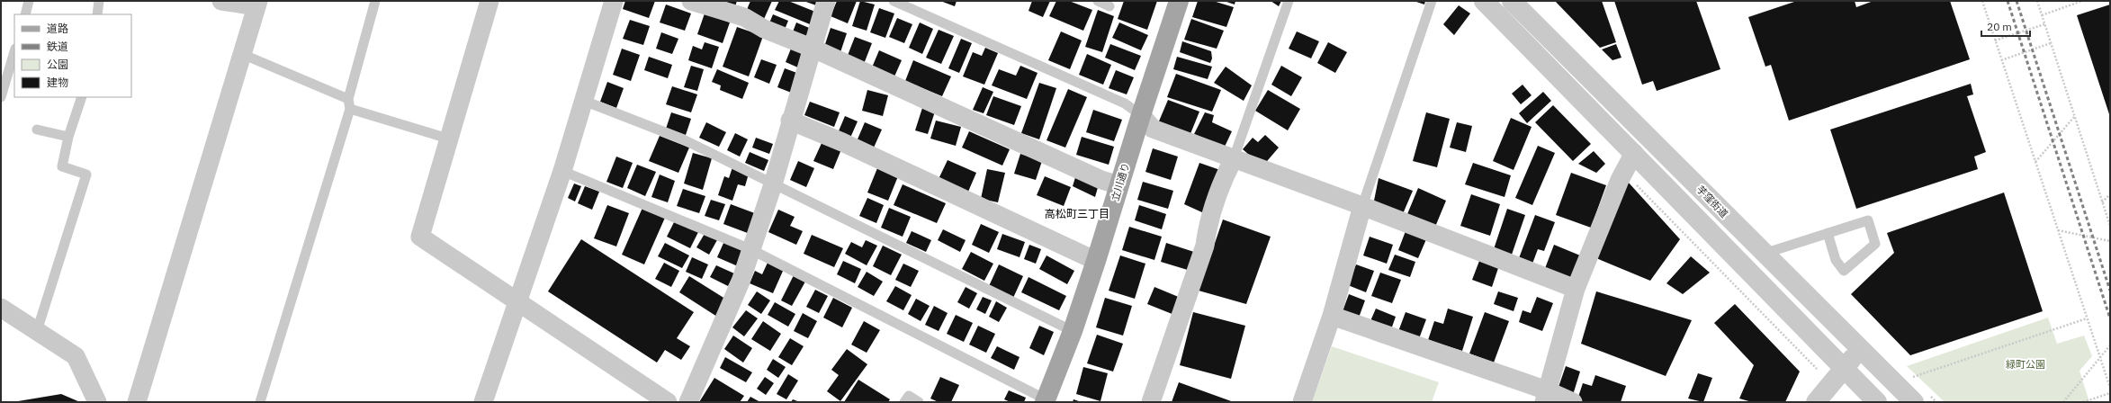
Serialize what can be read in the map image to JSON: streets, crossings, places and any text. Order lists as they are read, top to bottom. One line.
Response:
{"streets":{"main road":["立川通り"],"street":["芋窪街道"]},"districts":["高松町三丁目"],"parks":["緑町公園"],"legend":["道路","鉄道","公園","建物"],"scale_bar":"20 m"}
